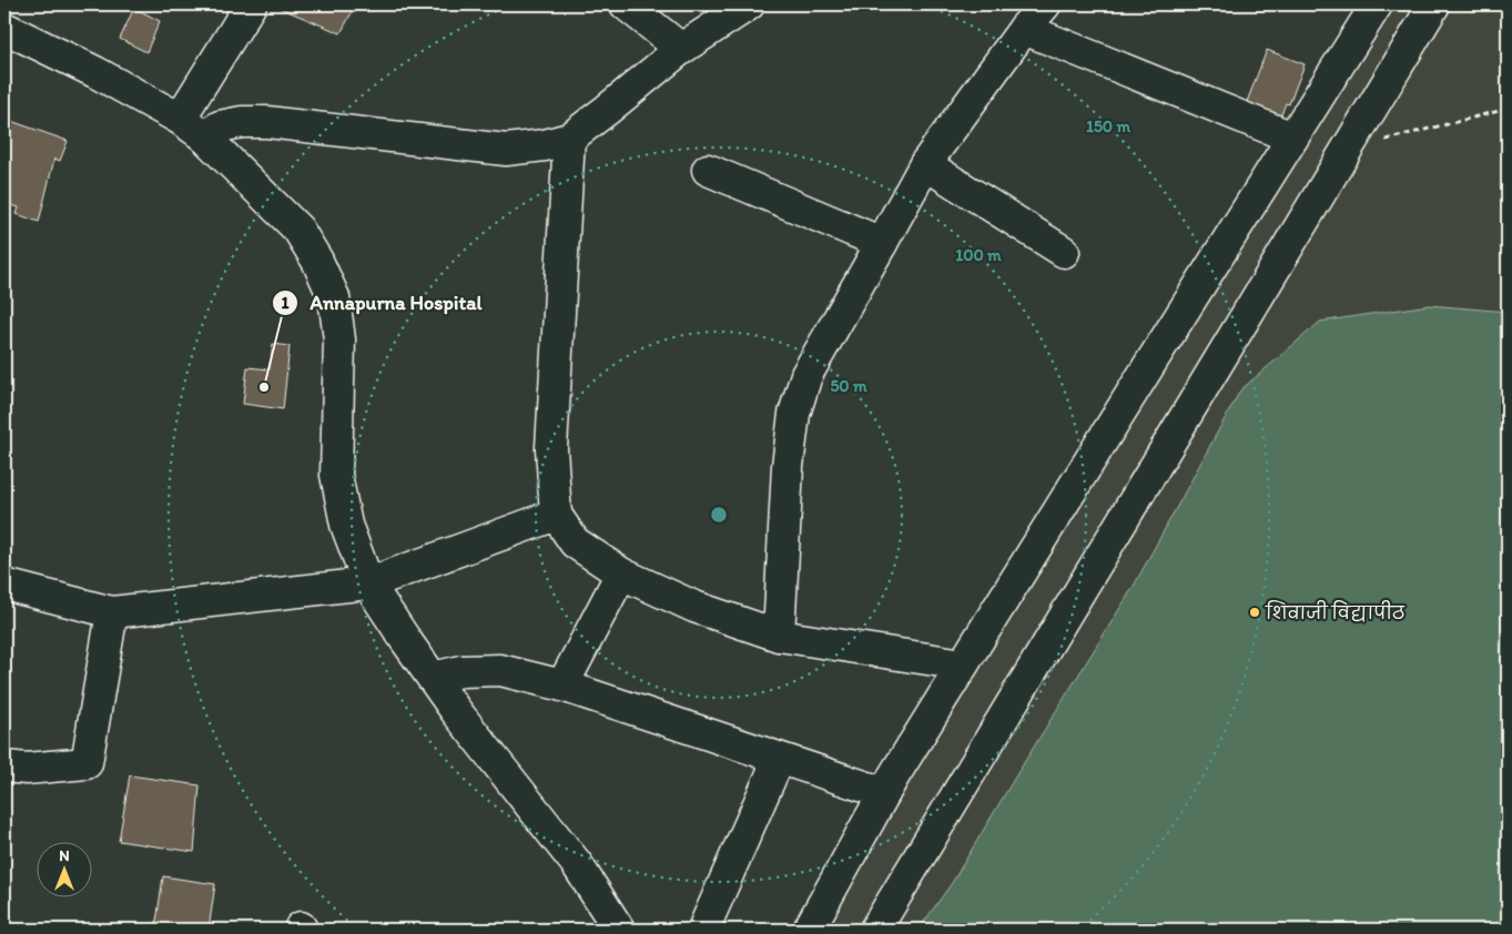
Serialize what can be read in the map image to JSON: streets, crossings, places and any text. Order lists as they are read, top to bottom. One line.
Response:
{"places":["Annapurna Hospital","शिवाजी विद्यापीठ"],"north":"top","rings":["150 m","100 m","50 m"]}
